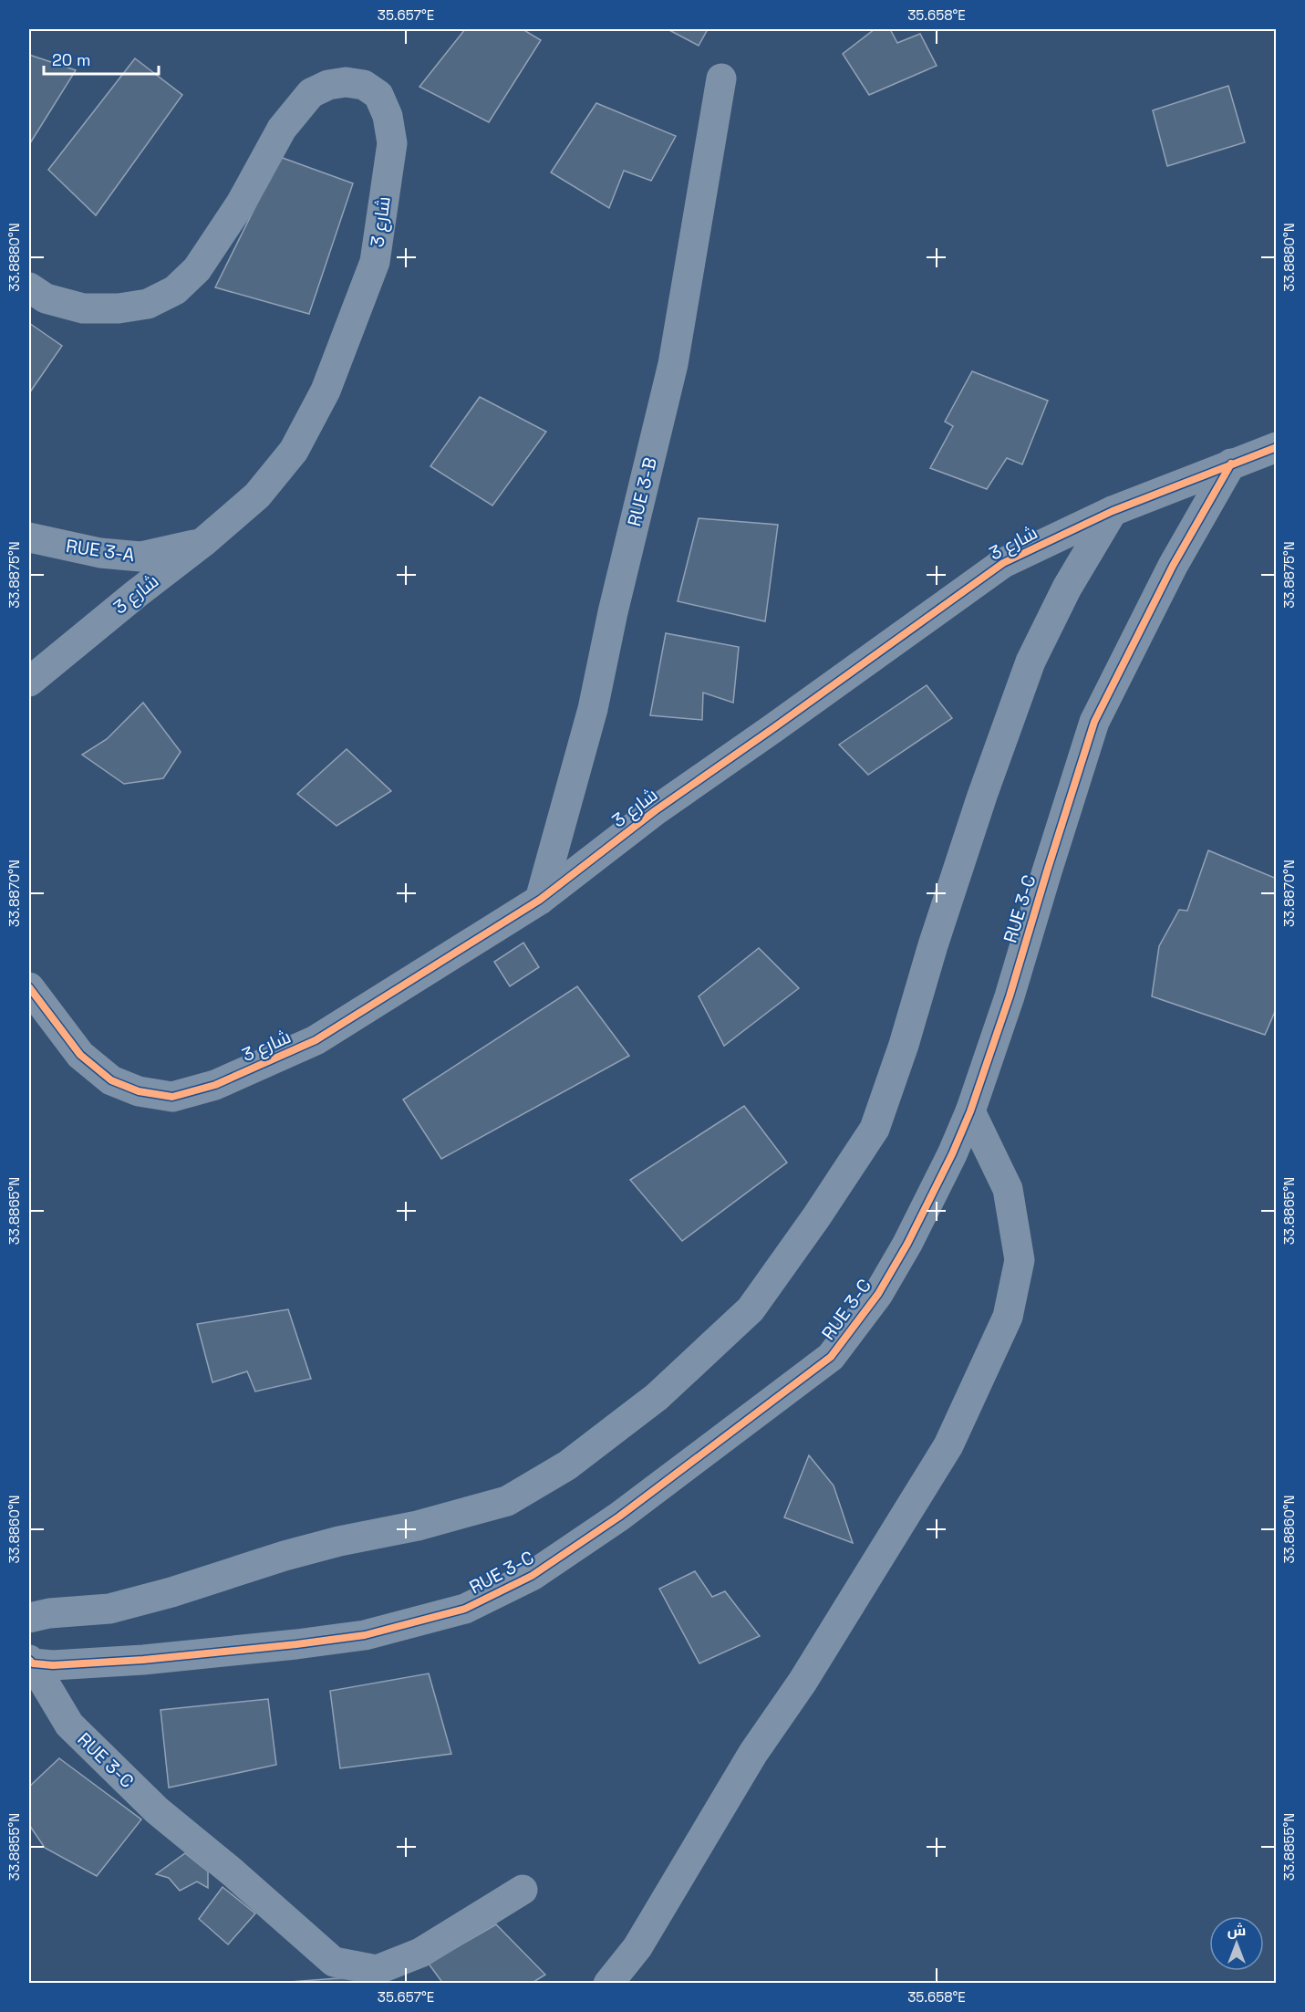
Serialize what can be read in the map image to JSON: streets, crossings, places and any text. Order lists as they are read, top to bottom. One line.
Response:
{"streets":{"street":["شارع 3","RUE 3-B","RUE 3-A","RUE 3-C"]},"crossings":[["شارع 3","RUE 3-B"],["شارع 3","RUE 3-A"],["شارع 3","RUE 3-C"]],"scale_bar":"20 m","north":"top","coordinates":["35.657°E","35.658°E","33.8880°N","33.8875°N","33.8870°N","33.8865°N","33.8860°N","33.8855°N"]}
